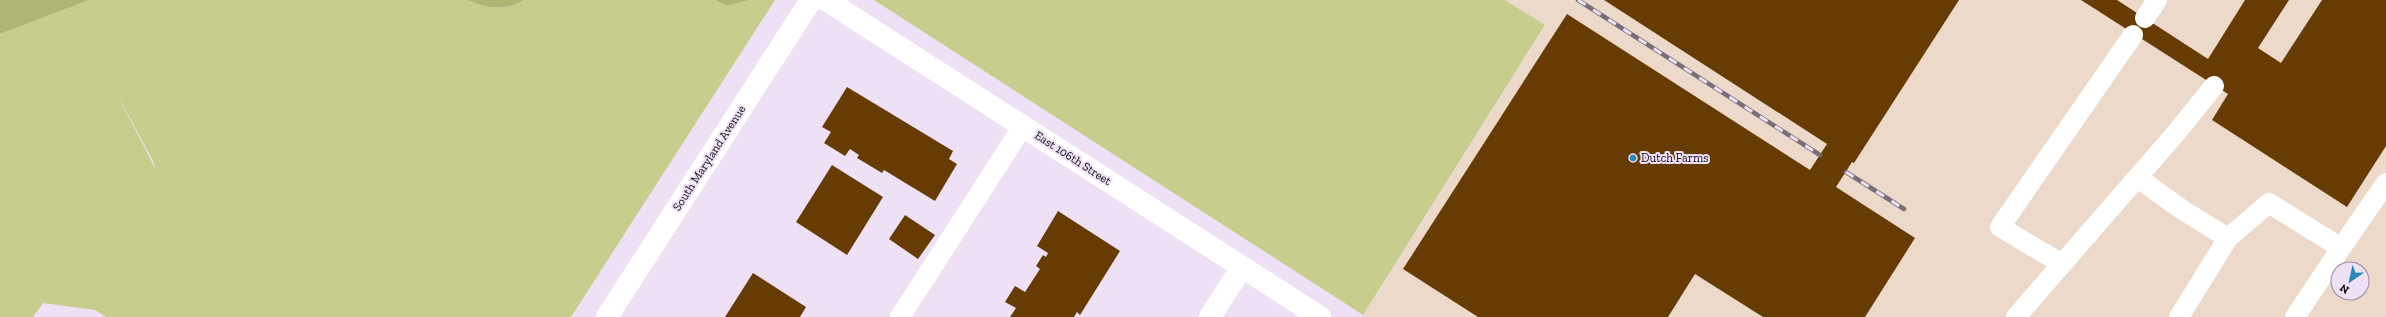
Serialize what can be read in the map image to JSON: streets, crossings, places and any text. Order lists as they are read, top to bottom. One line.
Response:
{"streets":{"street":["South Maryland Avenue","East 106th Street"]},"places":["Dutch Farms"],"north":"bottom left"}
